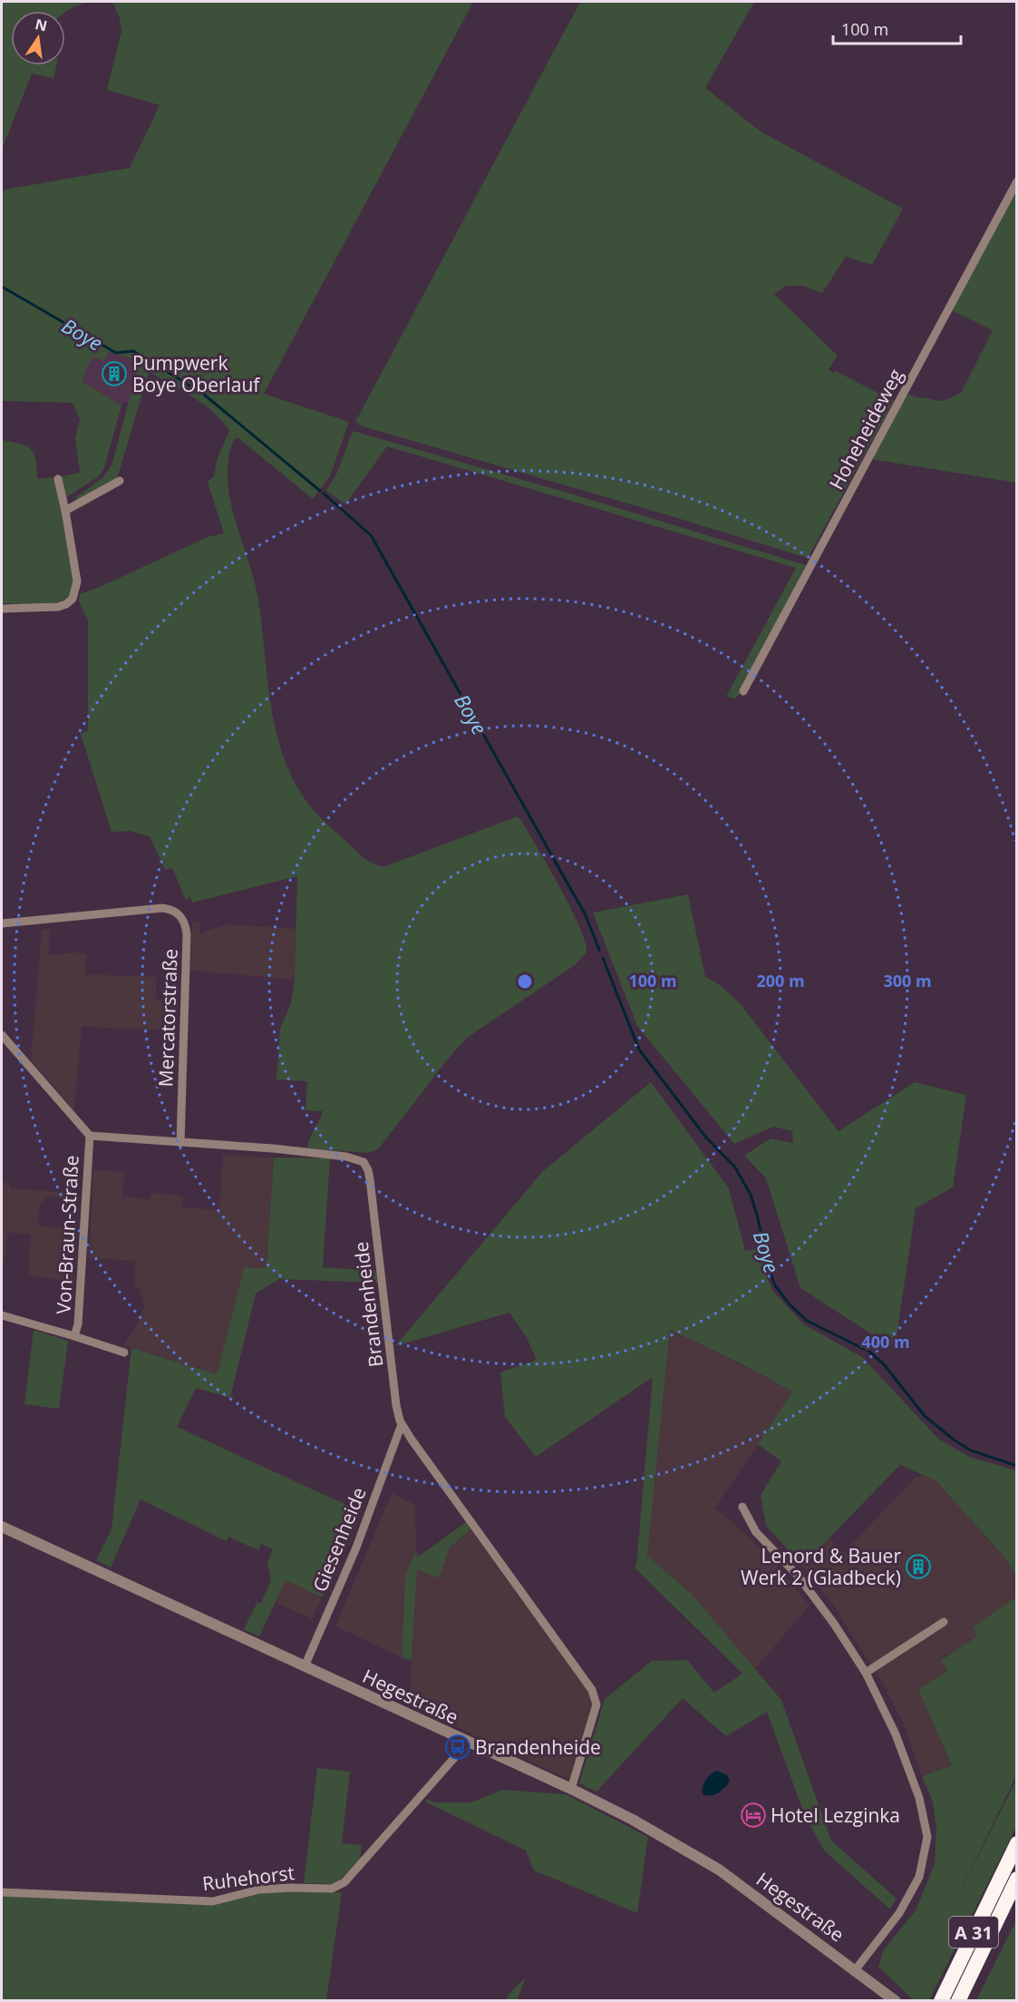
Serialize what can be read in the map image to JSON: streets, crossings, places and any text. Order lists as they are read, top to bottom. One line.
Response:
{"streets":{"highway":["A 31"],"street":["Hoheheideweg","Mercatorstraße","Von-Braun-Straße","Brandenheide","Giesenheide","Hegestraße","Ruhehorst"]},"crossings":[["Mercatorstraße","Brandenheide"],["Von-Braun-Straße","Brandenheide"],["Brandenheide","Giesenheide"],["Brandenheide","Hegestraße"],["Giesenheide","Hegestraße"],["Hegestraße","Ruhehorst"]],"water":["Boye"],"places":{"building":["Pumpwerk Boye Oberlauf","Lenord & Bauer Werk 2 (Gladbeck)"],"bus stop":["Brandenheide"],"hotel":["Hotel Lezginka"]},"scale_bar":"100 m","north":"top","rings":["100 m","200 m","300 m","400 m"]}
